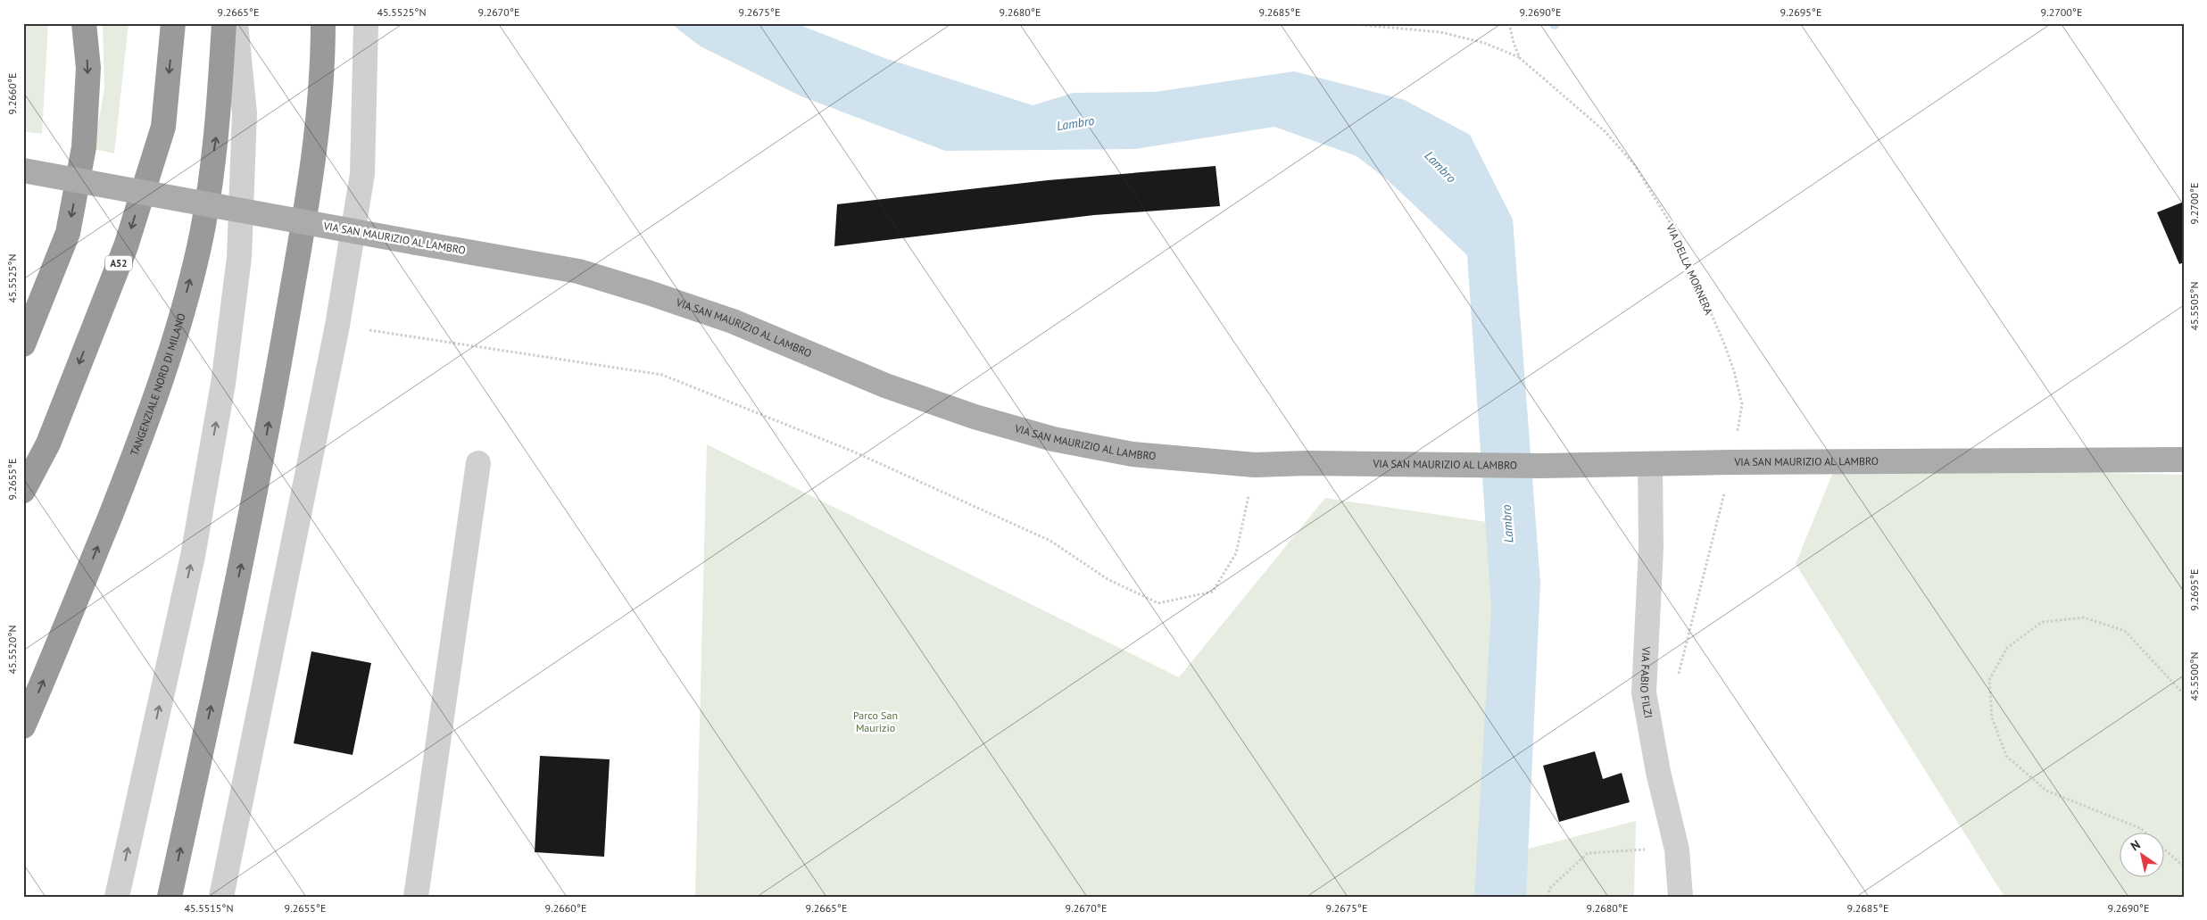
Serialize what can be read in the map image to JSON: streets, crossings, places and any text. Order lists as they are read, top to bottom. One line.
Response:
{"streets":{"highway":["A52","TANGENZIALE NORD DI MILANO"],"main road":["VIA SAN MAURIZIO AL LAMBRO"],"street":["VIA FABIO FILZI"],"path":["VIA DELLA MORNERA"]},"crossings":[["VIA SAN MAURIZIO AL LAMBRO","VIA DELLA MORNERA"],["VIA SAN MAURIZIO AL LAMBRO","VIA FABIO FILZI"]],"water":["Lambro"],"parks":["Parco San Maurizio"],"north":"top left","coordinates":["9.2665°E","45.5525°N","9.2670°E","9.2675°E","9.2680°E","9.2685°E","9.2690°E","9.2695°E","9.2700°E","9.2660°E","45.5505°N","9.2655°E","45.5520°N","45.5500°N","45.5515°N"]}
